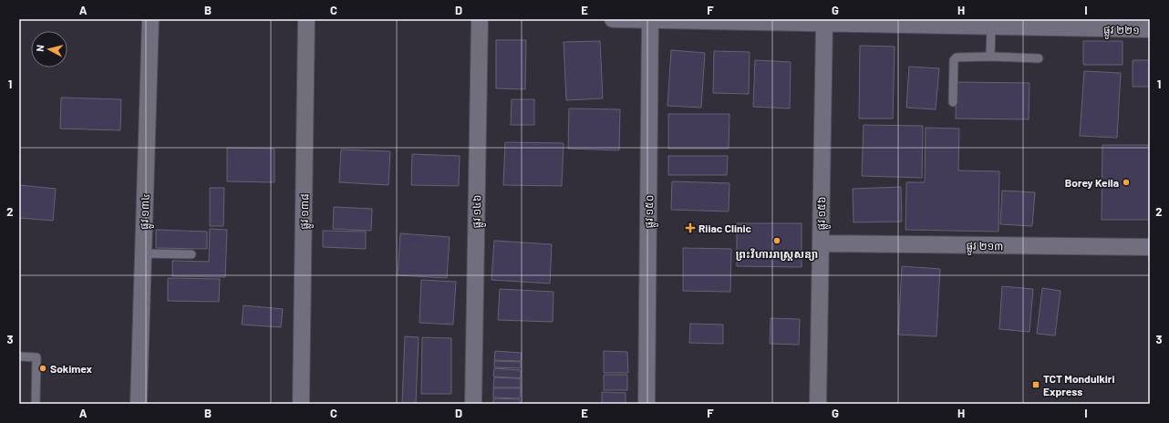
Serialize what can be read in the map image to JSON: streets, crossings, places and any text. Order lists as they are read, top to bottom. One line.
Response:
{"streets":{"street":["ផ្លូវ ២២១","ផ្លូវ ១៣៤","ផ្លូវ ១៣៨","ផ្លូវ ១៤៦","ផ្លូវ ១៥០","ផ្លូវ ១៥៦","ផ្លូវ ២១៣"]},"crossings":[["ផ្លូវ ២២១","ផ្លូវ ១៥០"],["ផ្លូវ ២២១","ផ្លូវ ១៥៦"],["ផ្លូវ ១៥៦","ផ្លូវ ២១៣"]],"places":{"other":["Borey Keila","ព្រះវិហាររាស្ត្រសន្យា","Sokimex"],"health":["Riiac Clinic"],"transit":["TCT Mondulkiri Express"]},"north":"left","grid":{"columns":["A","B","C","D","E","F","G","H","I"],"rows":["1","2","3"]}}
